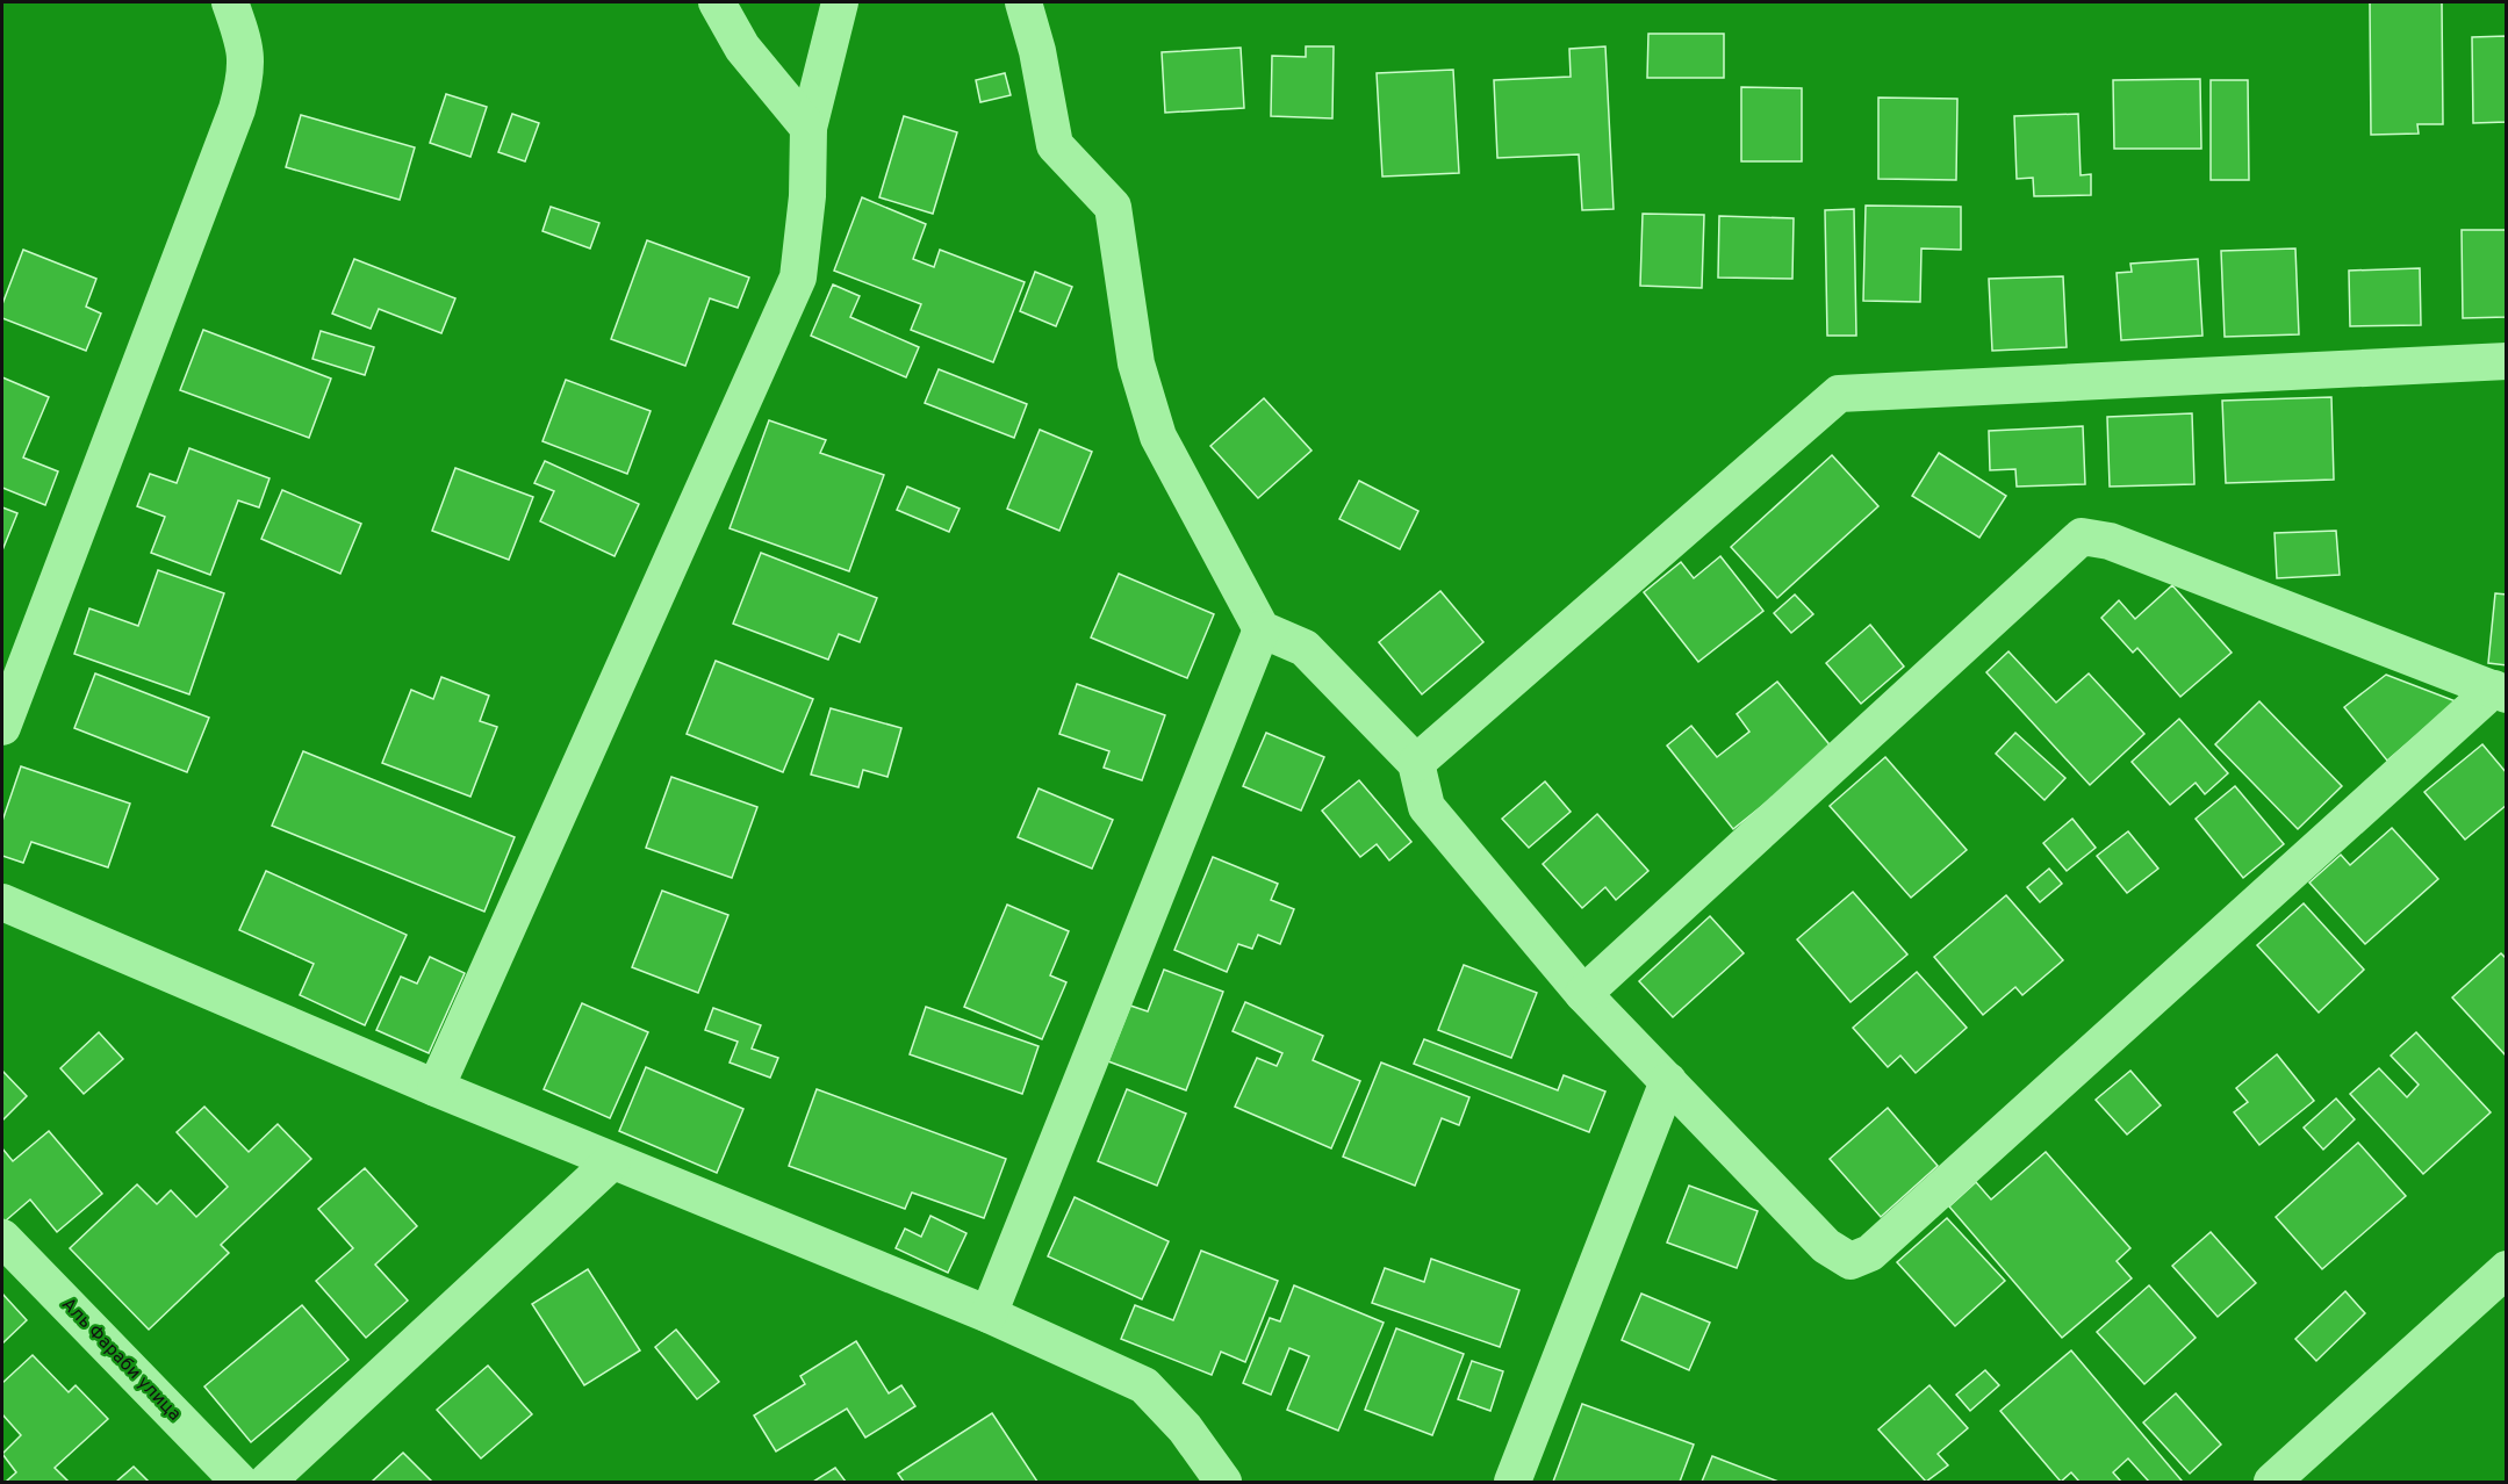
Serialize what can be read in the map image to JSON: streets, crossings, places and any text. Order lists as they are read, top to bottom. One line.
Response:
{"streets":{"street":["Аль Фараби улица"]}}
